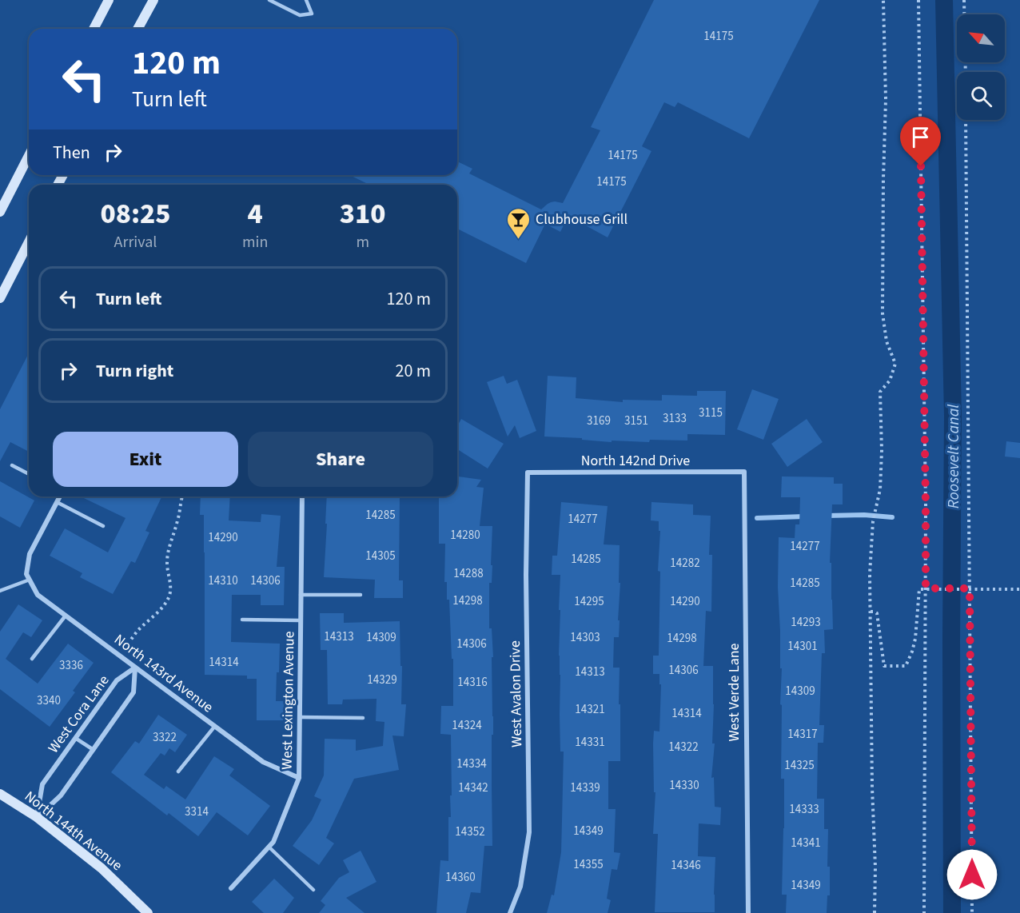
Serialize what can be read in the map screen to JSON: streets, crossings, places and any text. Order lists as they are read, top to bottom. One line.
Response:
{"streets":{"main road":["North 144th Avenue"],"street":["North 142nd Drive","North 143rd Avenue","West Verde Lane","West Avalon Drive","West Lexington Avenue","West Cora Lane"]},"crossings":[["North 142nd Drive","West Verde Lane"],["North 142nd Drive","West Avalon Drive"],["North 143rd Avenue","West Lexington Avenue"],["North 143rd Avenue","West Cora Lane"],["West Cora Lane","North 144th Avenue"]],"water":["Roosevelt Canal"],"places":{"bar":["Clubhouse Grill"]},"house_numbers":["14175","14175","14175","3115","3133","3169","3151","14285","14277","14280","14290","14277","14305","14285","14282","14288","14310","14306","14285","14298","14295","14290","14293","14313","14309","14303","14298","14306","14301","14314","3336","14306","14313","14329","14316","14309","3340","14321","14314","14324","14317","3322","14331","14322","14334","14325","14330","14342","14339","14333","3314","14349","14352","14341","14355","14346","14360","14349"],"north":"top left","page":{"turn":["120 m","Turn left"],"then":"Then","eta":["08:25","Arrival","4","min","310","m"],"list":[{"name":"Turn left","value":"120 m"},{"name":"Turn right","value":"20 m"}],"buttons":["Exit","Share"]}}
